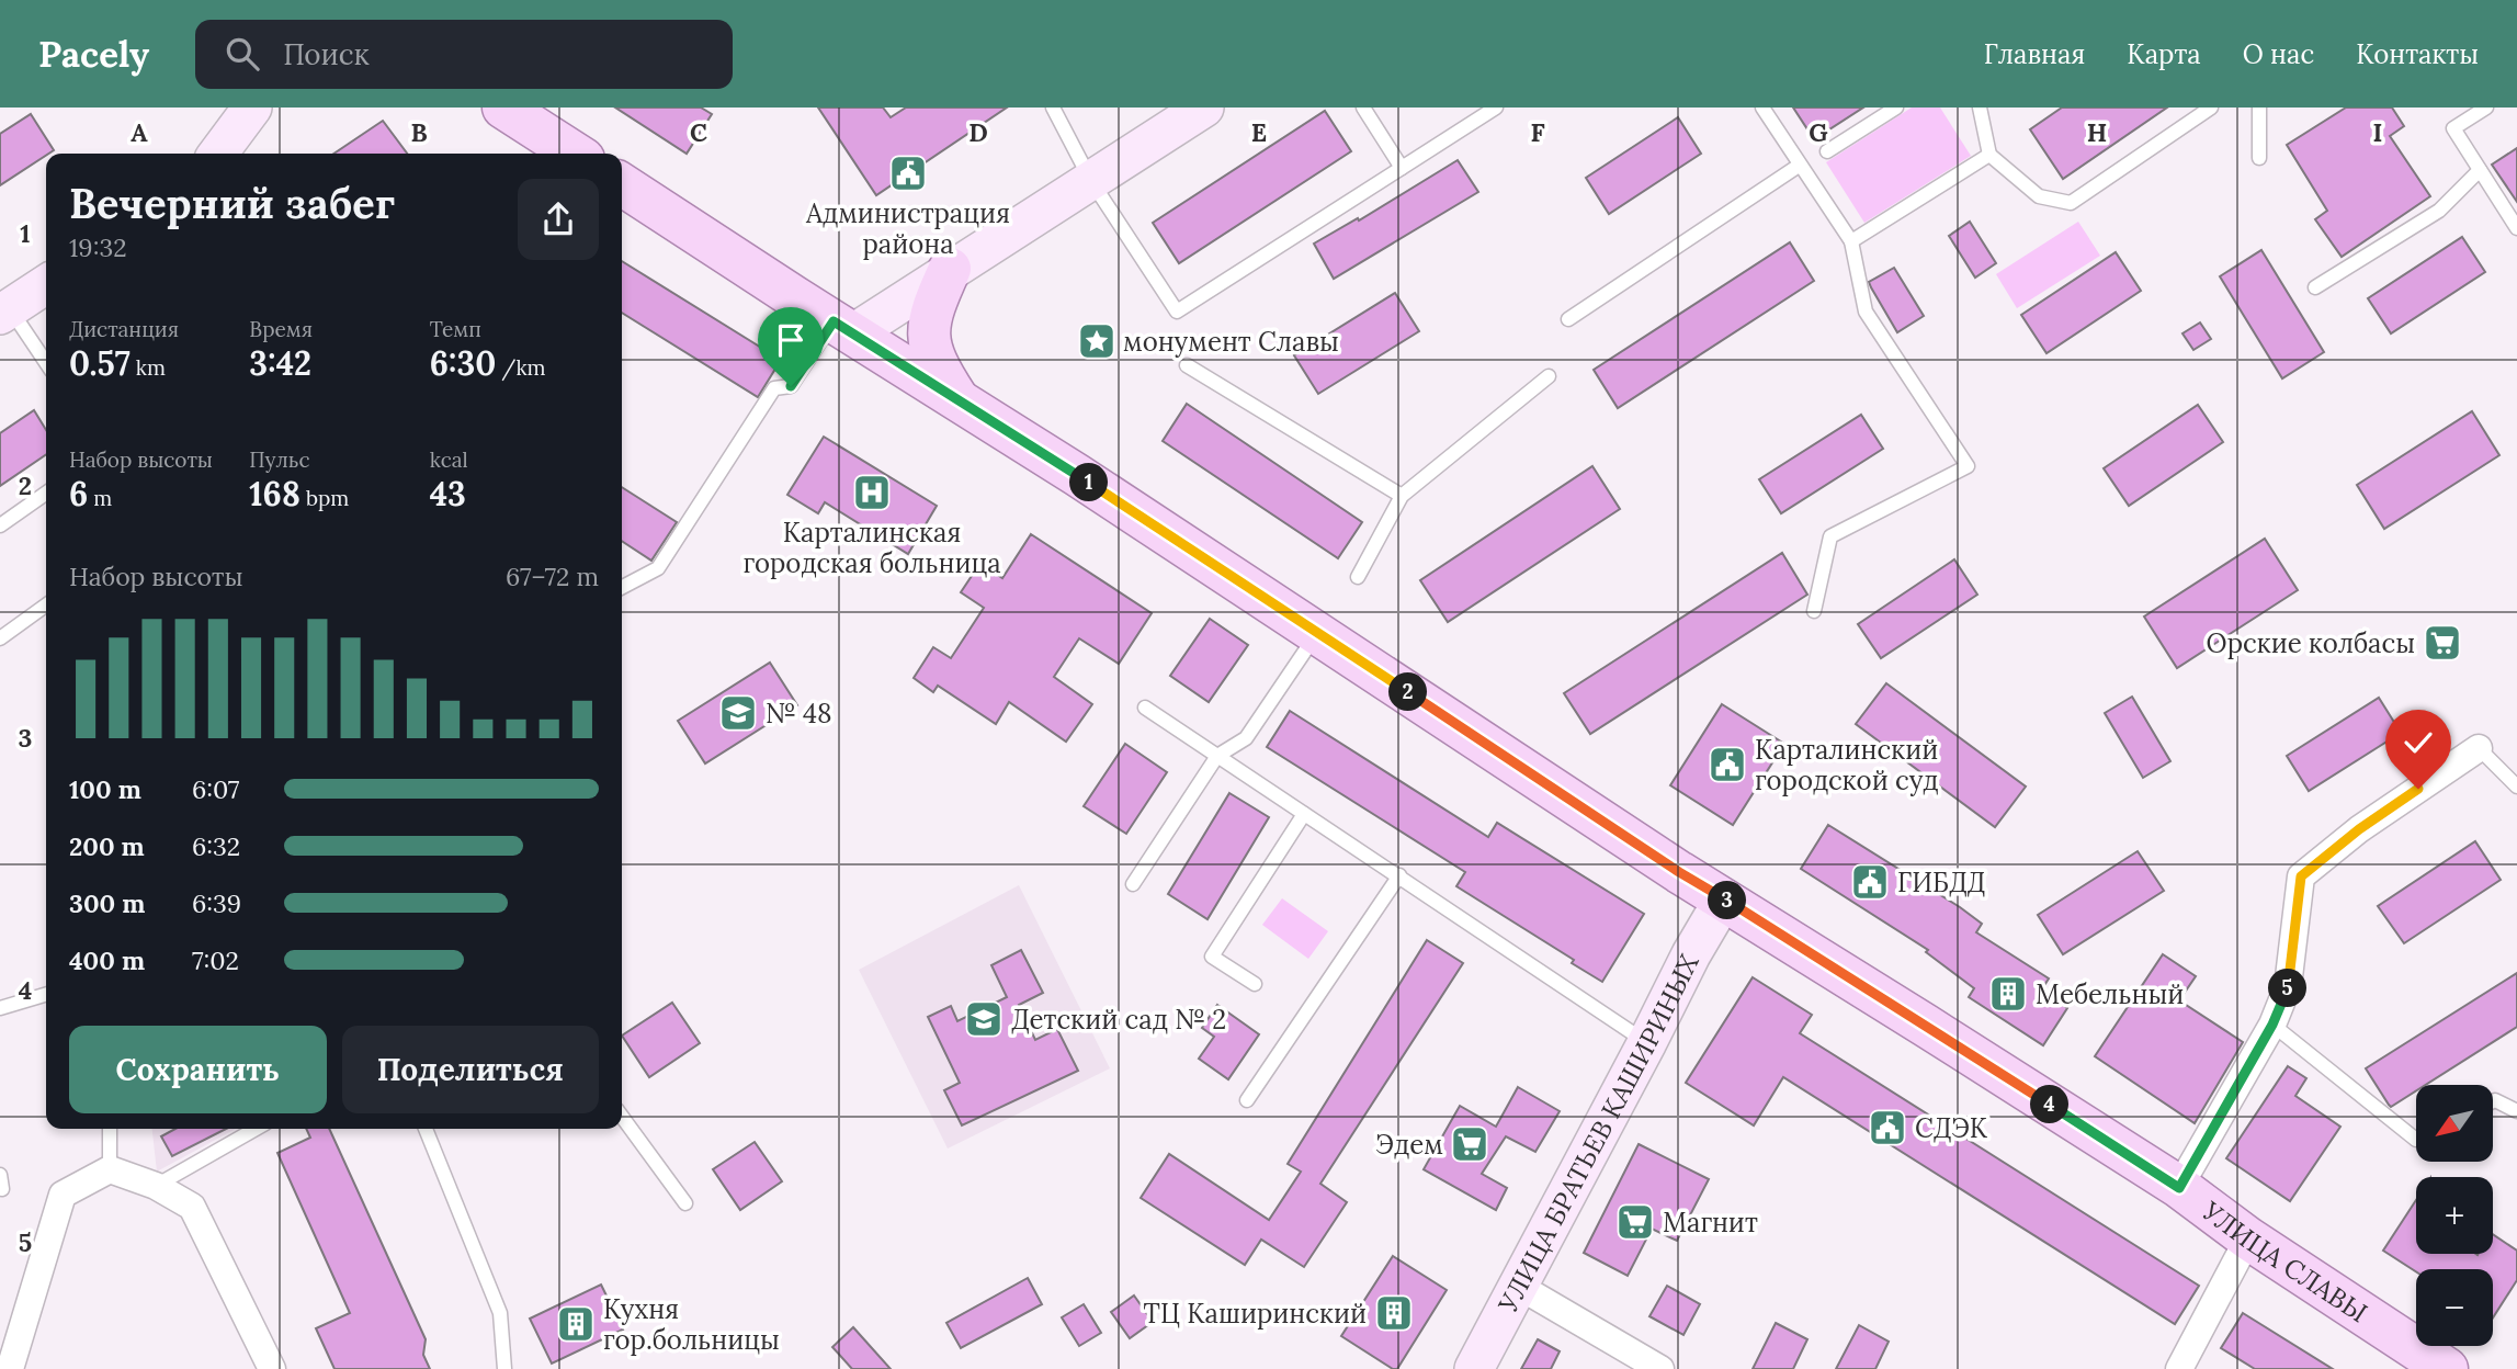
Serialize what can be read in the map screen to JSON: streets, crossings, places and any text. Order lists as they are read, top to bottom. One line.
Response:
{"streets":{"main road":["УЛИЦА БРАТЬЕВ КАШИРИНЫХ","УЛИЦА СЛАВЫ"]},"crossings":[["УЛИЦА БРАТЬЕВ КАШИРИНЫХ","УЛИЦА СЛАВЫ"]],"places":{"public building":["Администрация района","Карталинский городской суд","ГИБДД","СДЭК"],"place":["монумент Славы"],"hospital":["Карталинская городская больница"],"supermarket":["Орские колбасы","Эдем","Магнит"],"school or university":["№ 48","Детский сад № 2"],"building":["Мебельный","ТЦ Каширинский","Кухня гор.больницы"]},"north":"bottom left","page":{"header":"Pacely","search":"Поиск","nav":["Главная","Карта","О нас","Контакты"],"heading":["Вечерний забег","19:32"],"stats":[["Дистанция","0.57 km"],["Время","3:42"],["Темп","6:30 /km"],["Набор высоты","6 m"],["Пульс","168 bpm"],["kcal","43"]],"pins":["1","2","3","5","4"],"chart":["Набор высоты","67–72 m"],"list":[{"name":"100 m","note":"6:07"},{"name":"200 m","note":"6:32"},{"name":"300 m","note":"6:39"},{"name":"400 m","note":"7:02"}],"buttons":["Сохранить","Поделиться"],"map_buttons":["+","−"]},"grid":{"columns":["A","B","C","D","E","F","G","H","I"],"rows":["1","2","3","4","5"]}}
